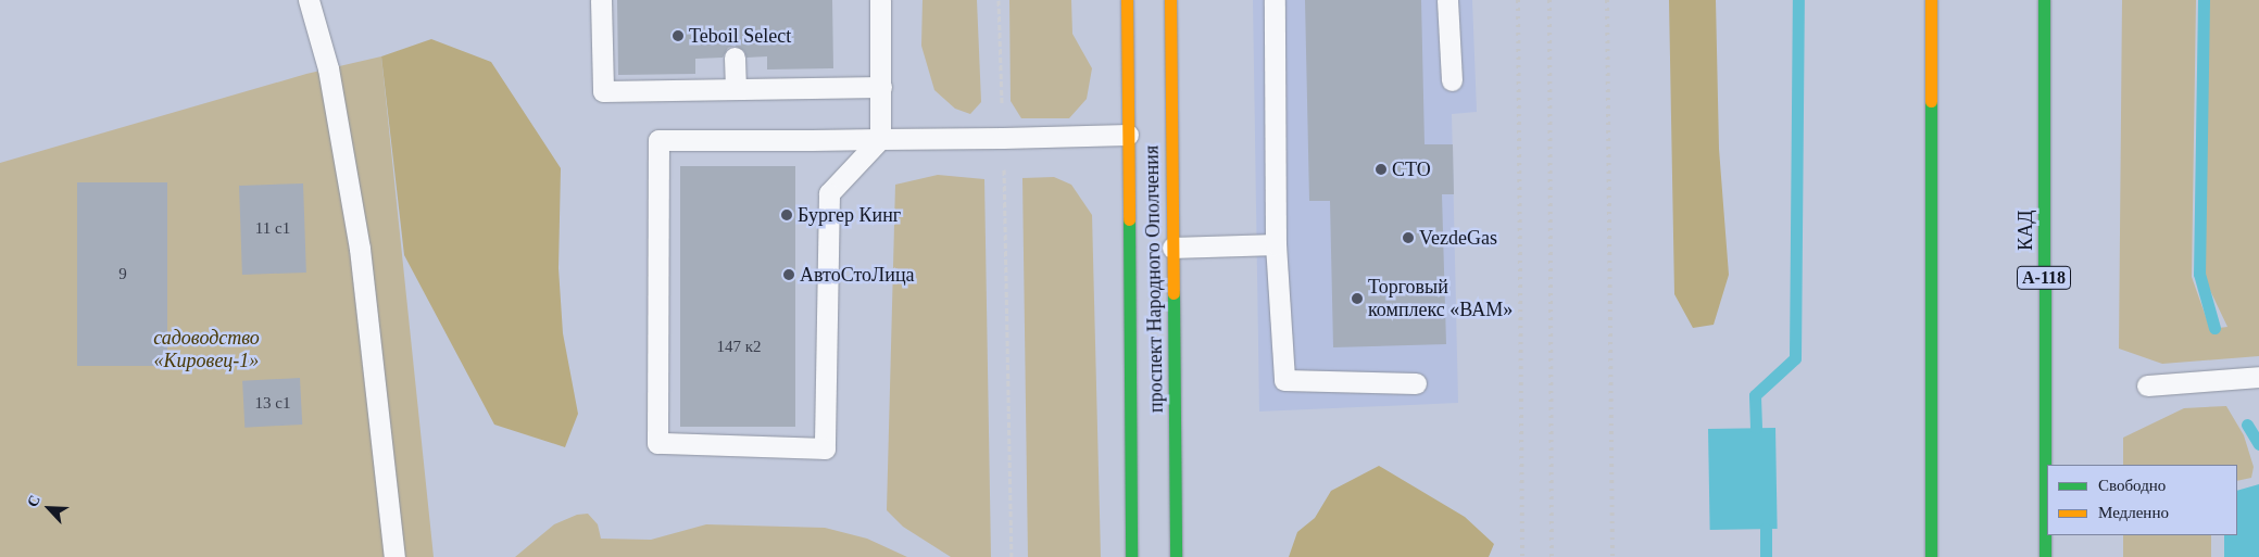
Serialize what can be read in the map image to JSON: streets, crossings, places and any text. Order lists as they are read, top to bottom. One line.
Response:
{"streets":{"main road":["КАД","А-118","проспект Народного Ополчения"]},"parks":["садоводство «Кировец-1»"],"places":["Teboil Select","СТО","Бургер Кинг","VezdeGas","АвтоСтоЛица","Торговый комплекс «ВАМ»"],"house_numbers":["11 с1","9","147 к2","13 с1"],"legend":["Свободно","Медленно"],"north":"top left"}
